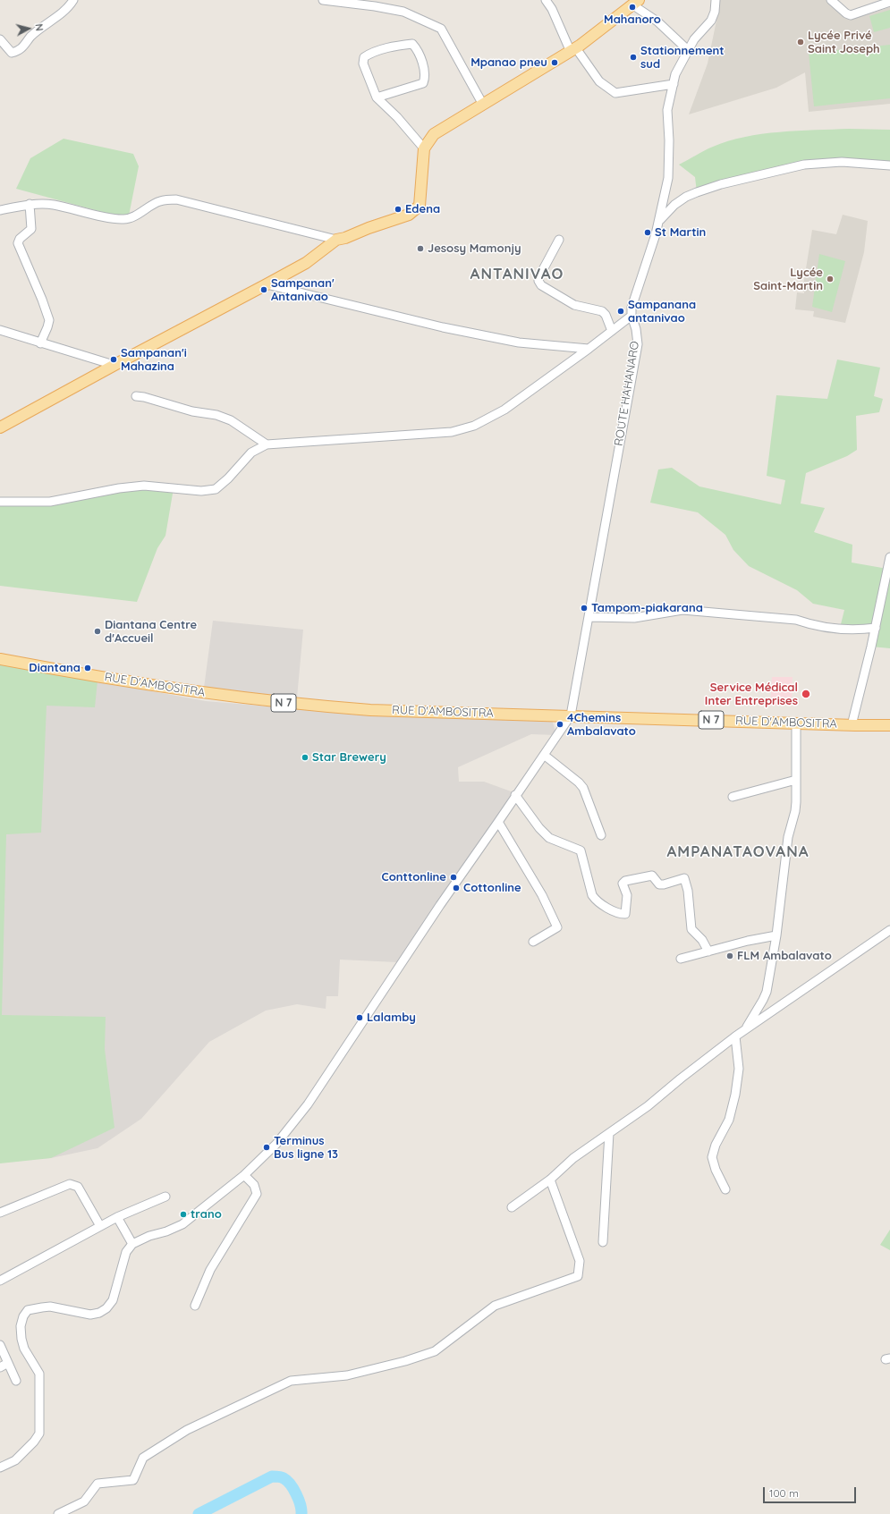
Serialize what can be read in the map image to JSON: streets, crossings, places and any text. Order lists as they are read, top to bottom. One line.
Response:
{"streets":{"main road":["RUE D'AMBOSITRA","N 7"],"street":["ROUTE HAHANARO"]},"crossings":[["ROUTE HAHANARO","RUE D'AMBOSITRA"]],"districts":["ANTANIVAO","AMPANATAOVANA"],"places":["Mahanoro","Lycée Privé Saint Joseph","Stationnement sud","Mpanao pneu","Edena","St Martin","Jesosy Mamonjy","Lycée Saint-Martin","Sampanan' Antanivao","Sampanana antanivao","Sampanan'i Mahazina","Tampom-piakarana","Diantana Centre d'Accueil","Diantana","Service Médical Inter Entreprises","4Chemins Ambalavato","Star Brewery","Conttonline","Cottonline","FLM Ambalavato","Lalamby","Terminus Bus ligne 13","trano"],"scale_bar":"100 m","north":"right"}
